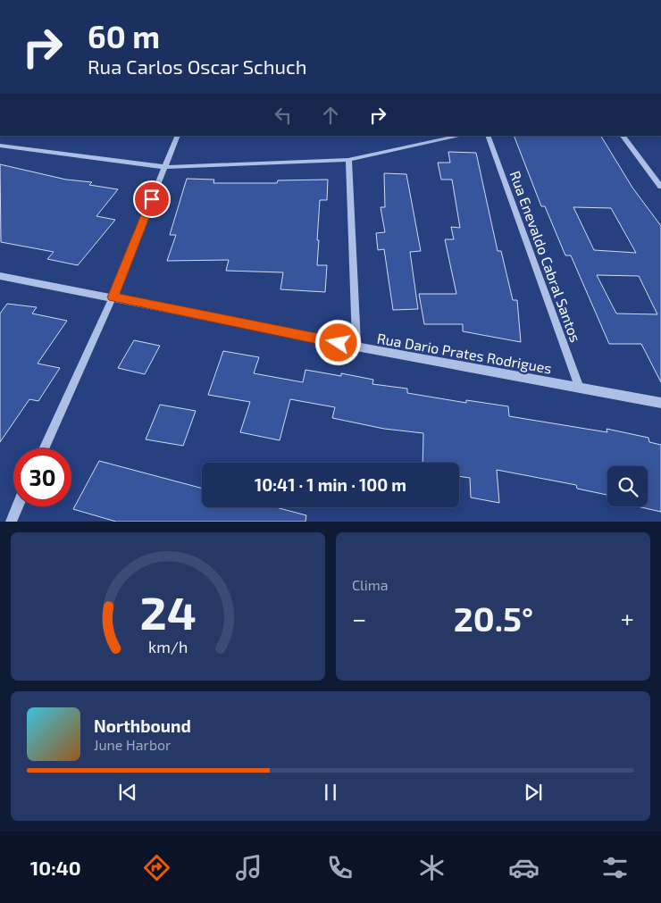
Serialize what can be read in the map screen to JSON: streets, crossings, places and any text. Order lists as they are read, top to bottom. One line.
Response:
{"streets":{"street":["Rua Enevaldo Cabral Santos","Rua Dario Prates Rodrigues"]},"crossings":[["Rua Enevaldo Cabral Santos","Rua Dario Prates Rodrigues"]],"page":{"turn":["60 m","Rua Carlos Oscar Schuch"],"limit":"30","trip":"10:41 · 1 min · 100 m","tile":"Clima","heat":["−","20.5°","+"],"song":["Northbound","June Harbor"],"tabs":"10:40","gauge":["24","km/h"]}}
